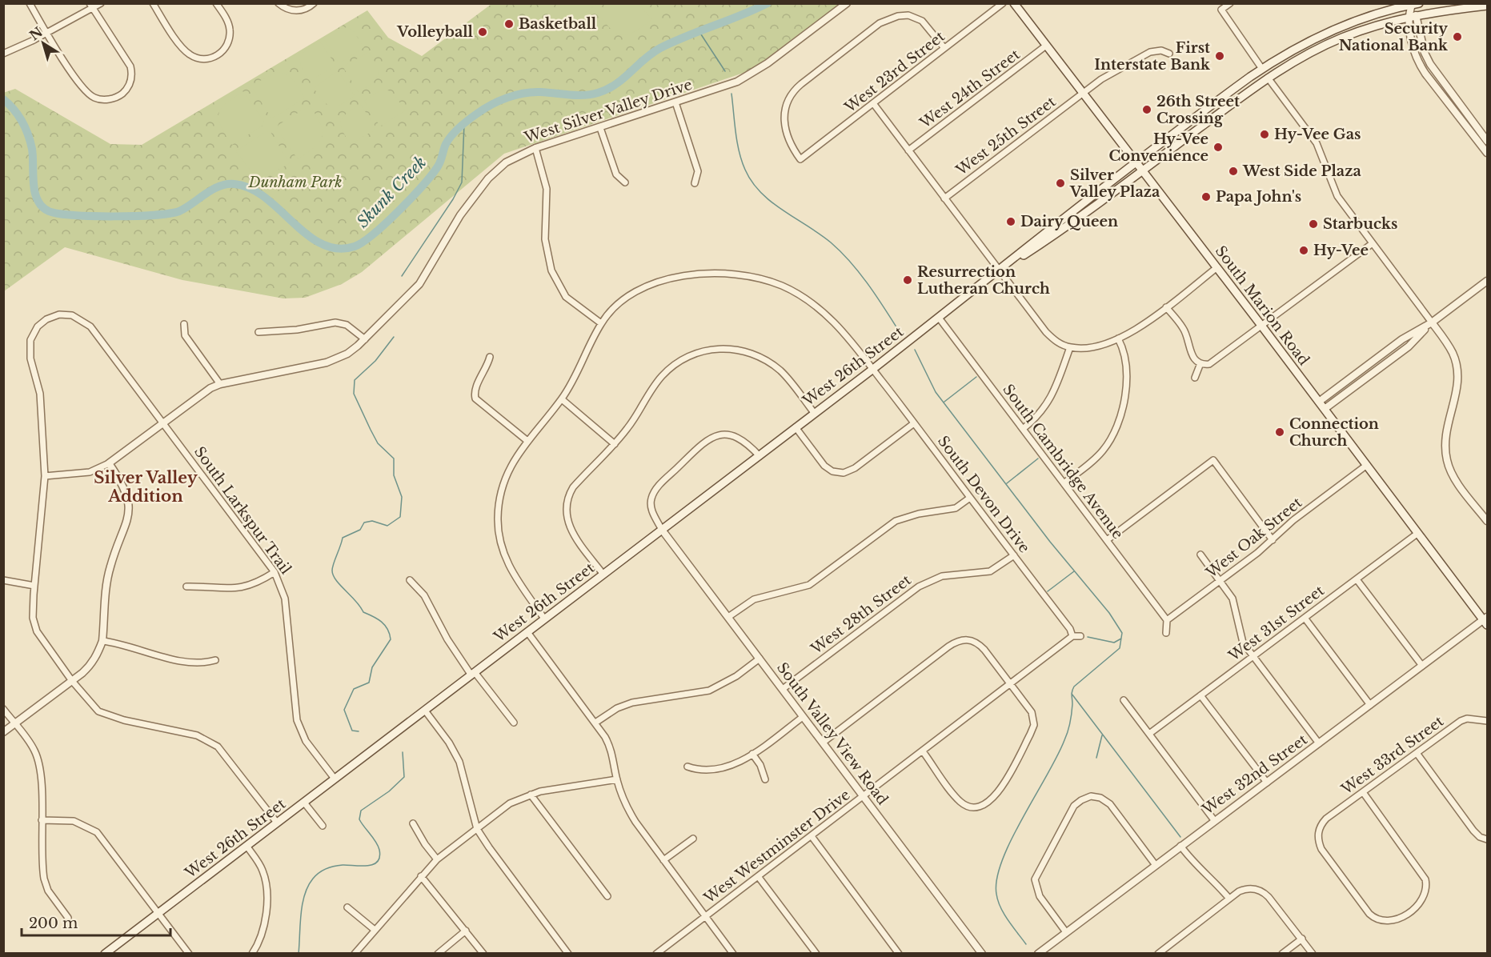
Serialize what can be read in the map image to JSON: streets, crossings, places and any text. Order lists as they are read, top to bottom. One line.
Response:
{"streets":{"main road":["South Marion Road","West 26th Street"],"street":["West 23rd Street","West 24th Street","West Silver Valley Drive","West 25th Street","South Cambridge Avenue","South Devon Drive","South Larkspur Trail","West Oak Street","West 28th Street","West 31st Street","South Valley View Road","West 33rd Street","West 32nd Street","West Westminster Drive"]},"crossings":[["West 24th Street","South Marion Road"],["West Silver Valley Drive","South Larkspur Trail"],["West 25th Street","South Marion Road"],["South Marion Road","West 26th Street"],["South Marion Road","West Oak Street"],["South Marion Road","West 31st Street"],["South Marion Road","West 32nd Street"],["West 26th Street","South Cambridge Avenue"],["West 26th Street","South Devon Drive"],["West 26th Street","South Larkspur Trail"],["West 26th Street","South Valley View Road"],["South Cambridge Avenue","West Oak Street"],["South Devon Drive","West 28th Street"],["South Devon Drive","West Westminster Drive"],["West 28th Street","South Valley View Road"],["South Valley View Road","West Westminster Drive"]],"districts":["Silver Valley Addition"],"water":["Skunk Creek"],"parks":["Dunham Park"],"places":["Basketball","Volleyball","Security National Bank","First Interstate Bank","26th Street Crossing","Hy-Vee Gas","Hy-Vee Convenience","West Side Plaza","Silver Valley Plaza","Papa John's","Dairy Queen","Starbucks","Hy-Vee","Resurrection Lutheran Church","Connection Church"],"scale_bar":"200 m","north":"top left"}
